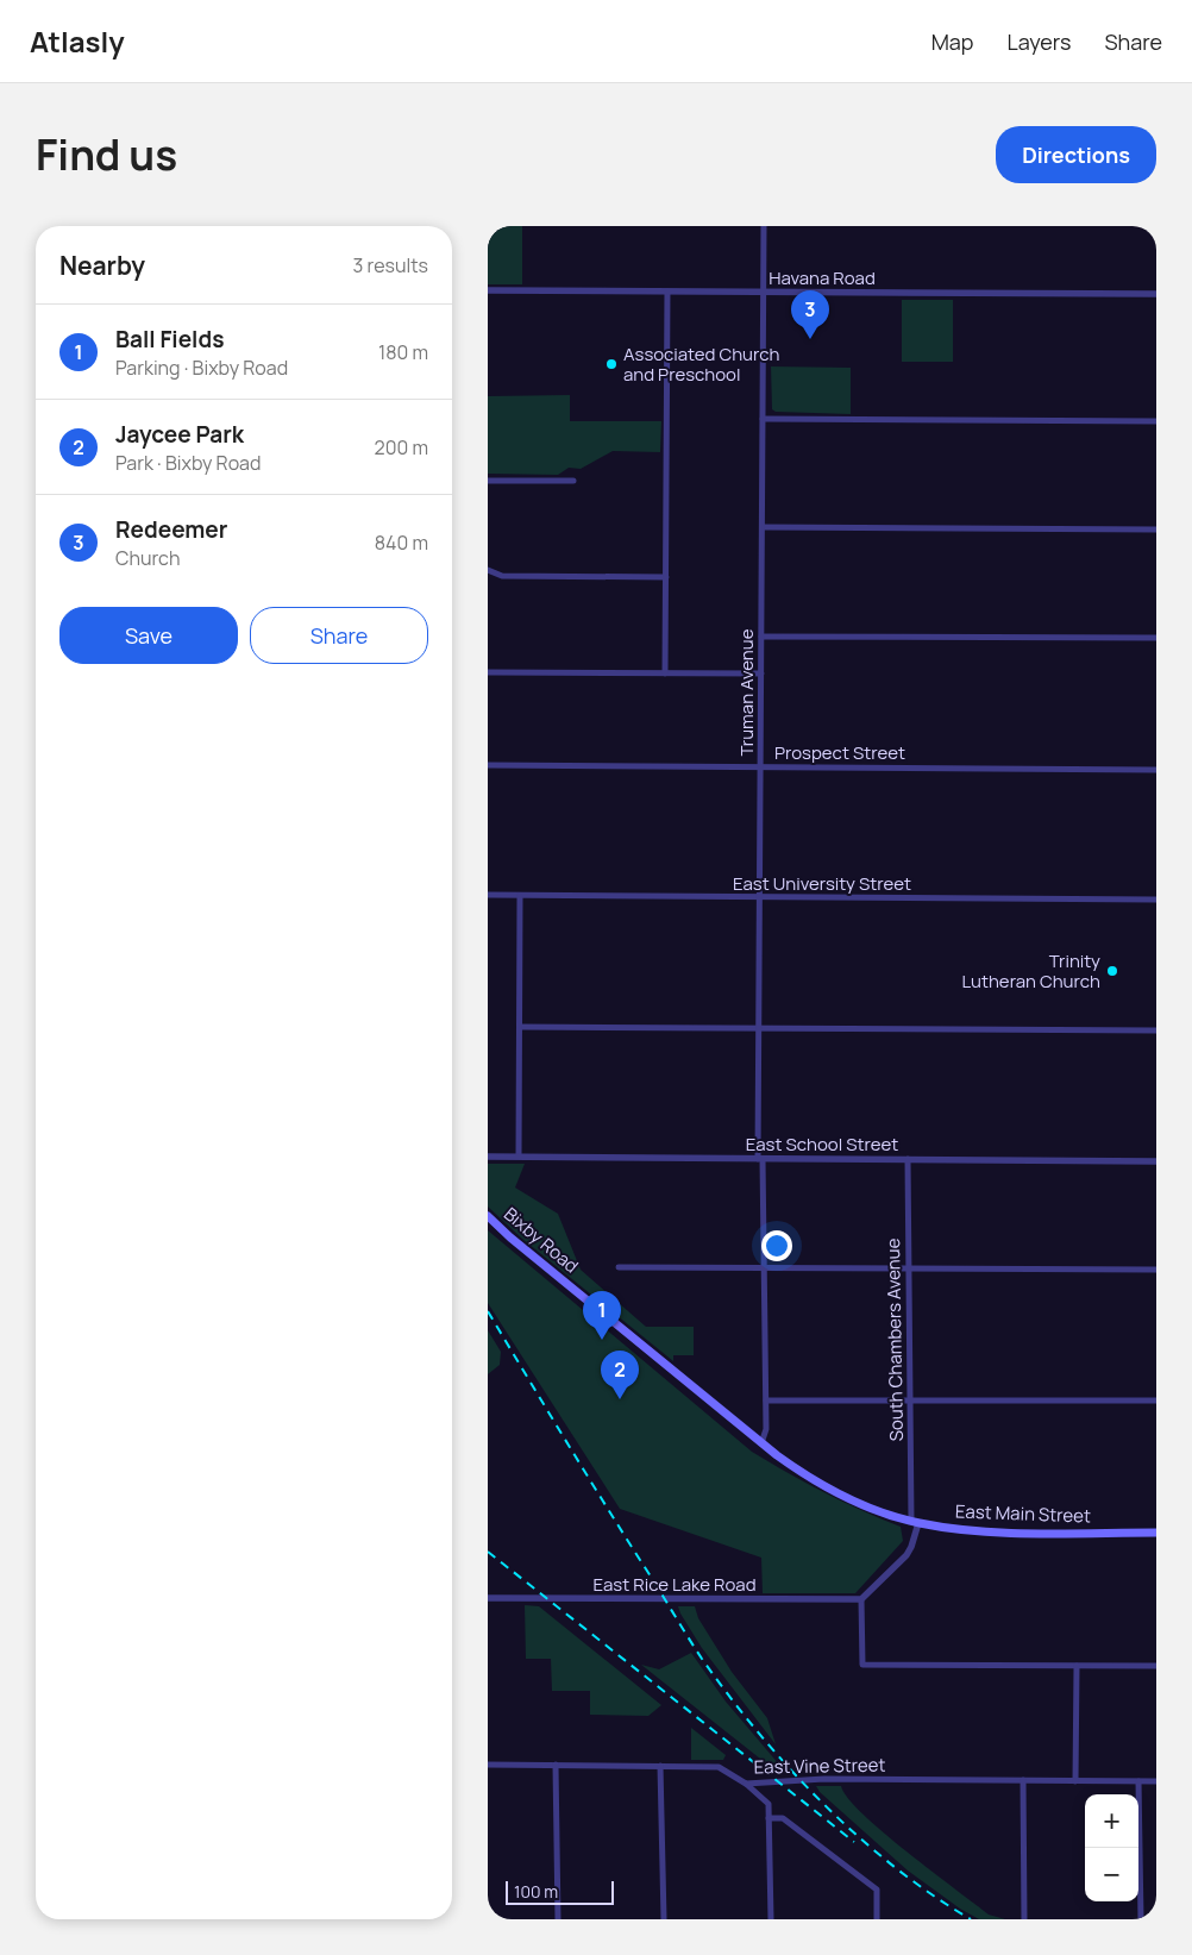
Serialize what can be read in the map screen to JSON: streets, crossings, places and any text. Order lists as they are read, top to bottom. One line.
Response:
{"streets":{"main road":["Bixby Road","East Main Street"],"street":["Havana Road","Truman Avenue","Prospect Street","East University Street","East School Street","South Chambers Avenue","East Rice Lake Road","East Vine Street"]},"crossings":[["Havana Road","Truman Avenue"],["Truman Avenue","Prospect Street"],["Truman Avenue","East University Street"],["Truman Avenue","East School Street"],["Truman Avenue","East Main Street"],["East School Street","South Chambers Avenue"],["Bixby Road","East Main Street"],["South Chambers Avenue","East Main Street"],["South Chambers Avenue","East Rice Lake Road"]],"places":["Associated Church and Preschool","Trinity Lutheran Church"],"scale_bar":"100 m","page":{"header":"Atlasly","nav":["Map","Layers","Share"],"title":"Find us","buttons":["Directions",["Save","Share"]],"heading":["Nearby","3 results"],"pins":["3","1","2"],"list":[{"mark":"1","name":"Ball Fields","note":"Parking · Bixby Road","value":"180 m"},{"mark":"2","name":"Jaycee Park","note":"Park · Bixby Road","value":"200 m"},{"mark":"3","name":"Redeemer","note":"Church","value":"840 m"}],"map_buttons":["+","−"],"scale":"100 m"}}
